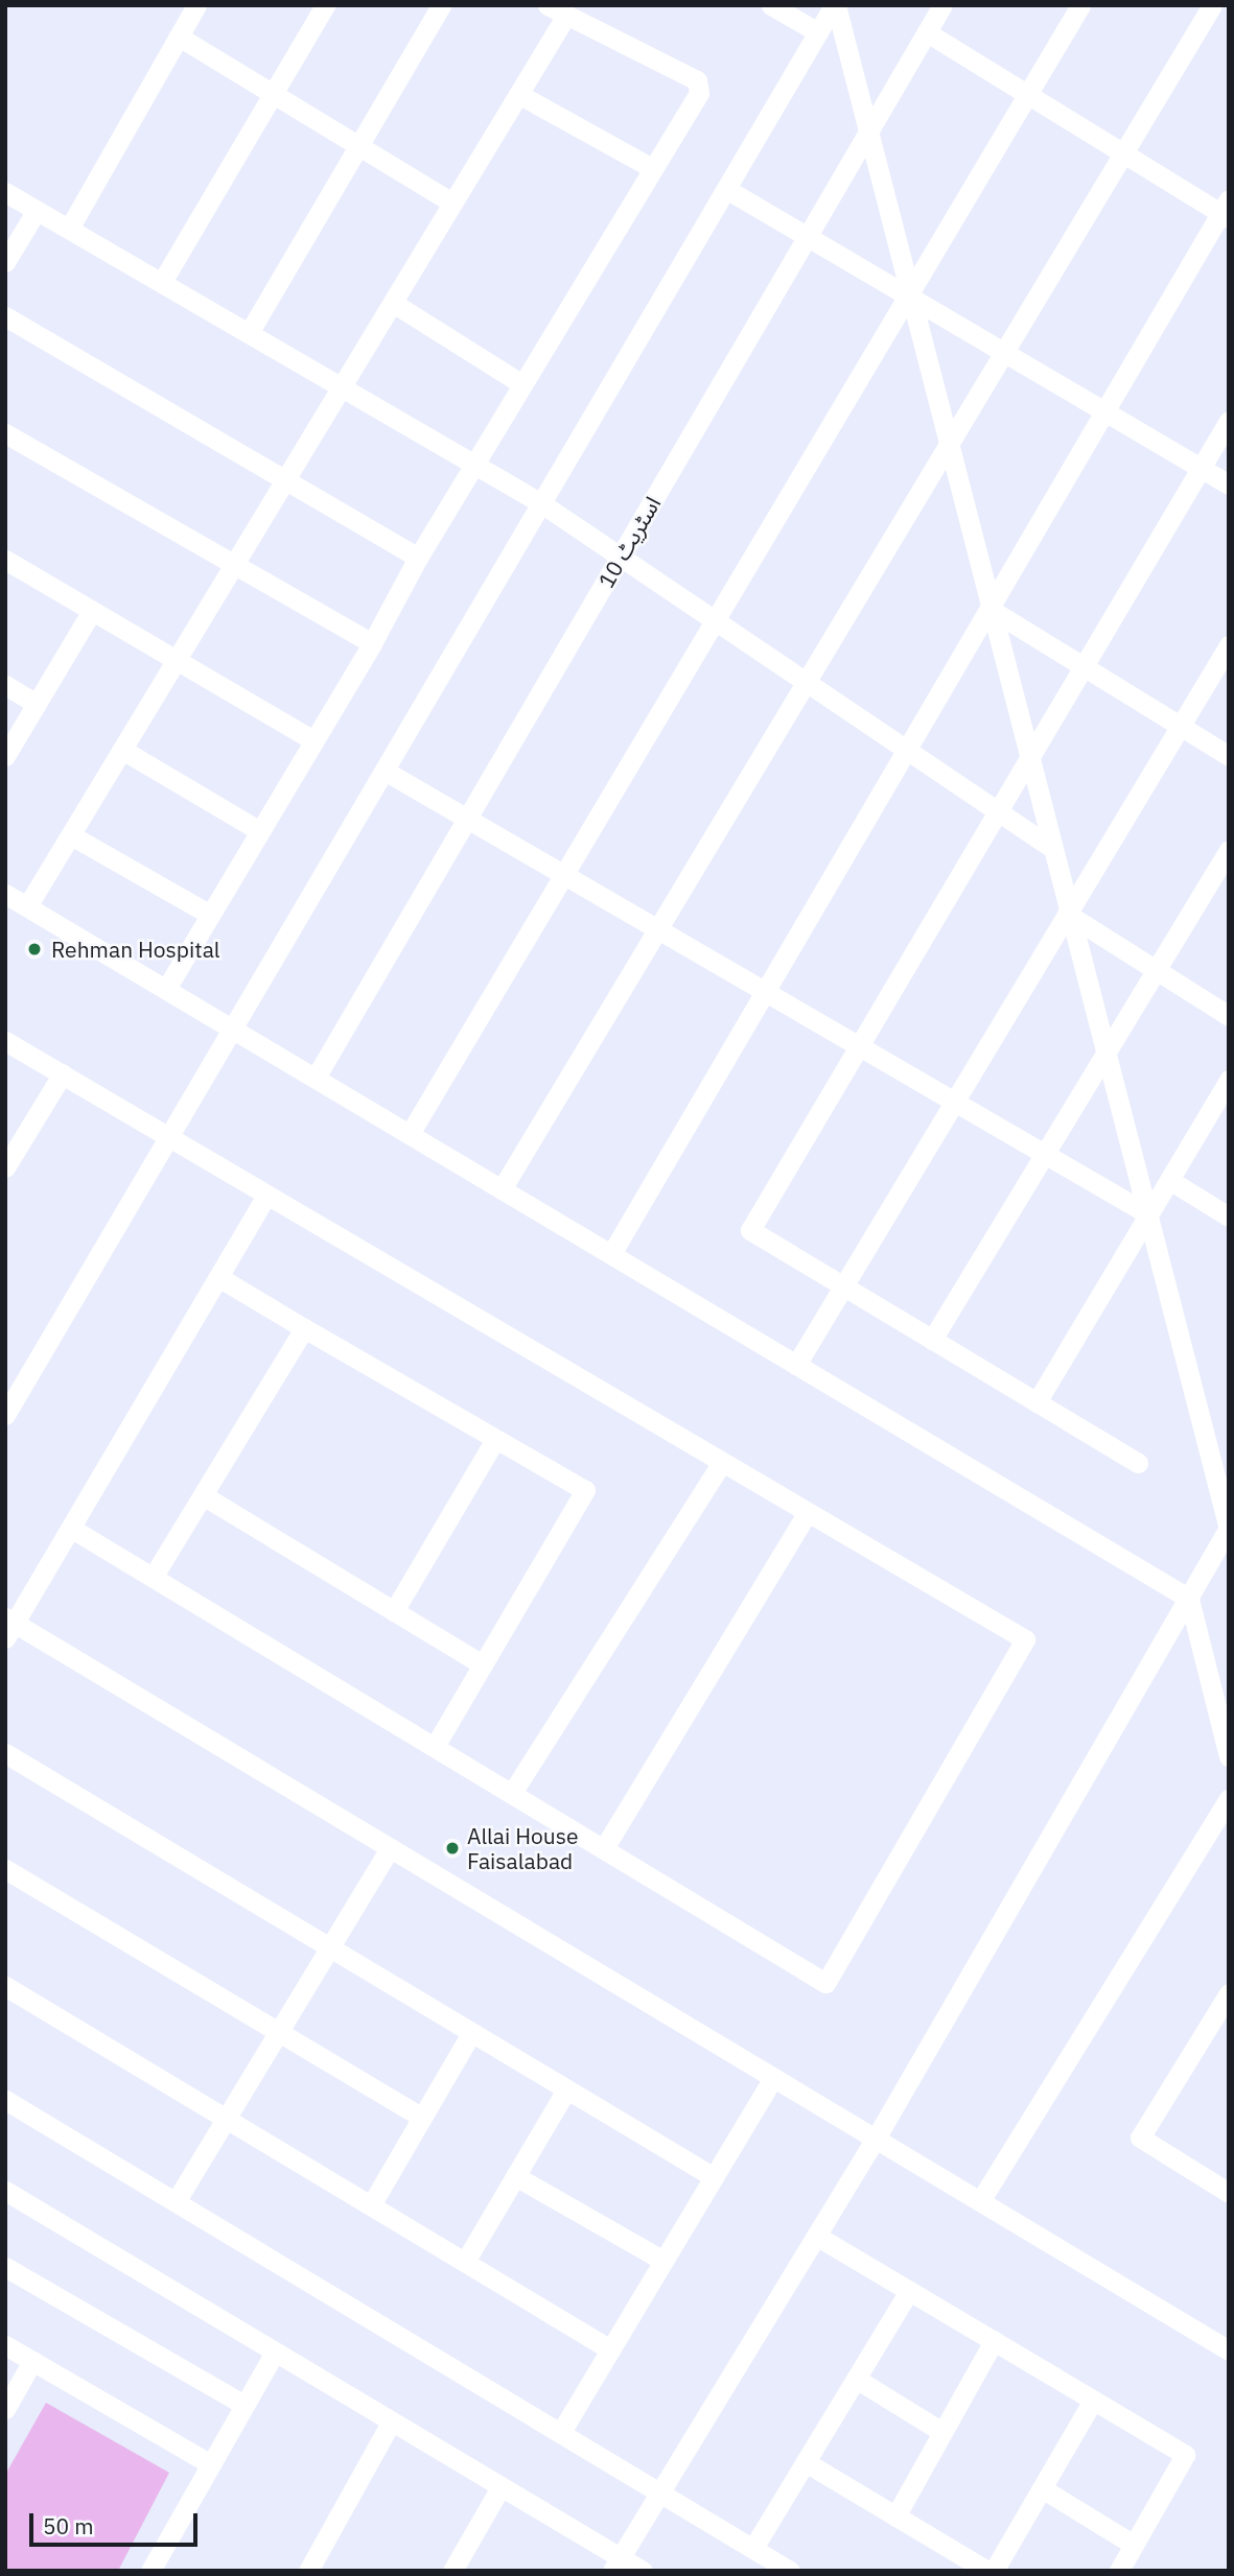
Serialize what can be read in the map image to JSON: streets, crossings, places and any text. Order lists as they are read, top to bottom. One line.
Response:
{"streets":{"street":["اسٹریٹ 10"]},"places":["Rehman Hospital","Allai House Faisalabad"],"scale_bar":"50 m"}
